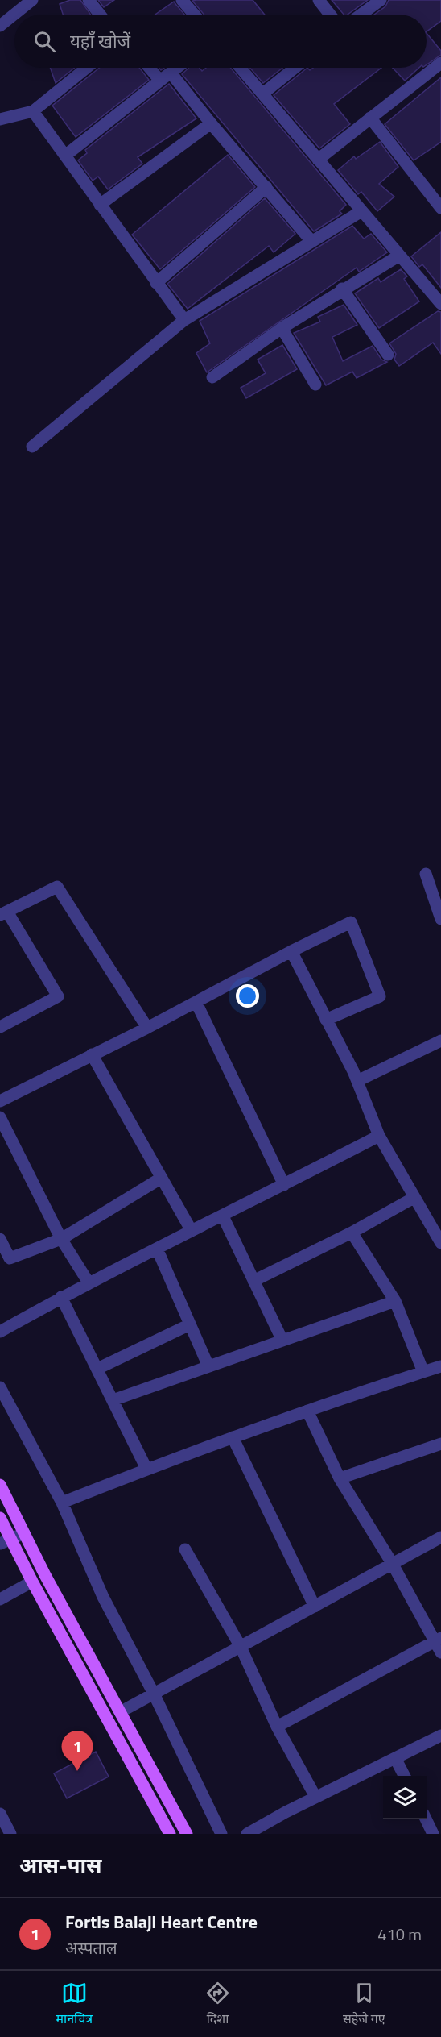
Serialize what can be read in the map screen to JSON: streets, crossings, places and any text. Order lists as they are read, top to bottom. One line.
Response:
{"page":{"search":"यहाँ खोजें","pins":"1","heading":"आस-पास","list":[{"mark":"1","name":"Fortis Balaji Heart Centre","note":"अस्पताल","value":"410 m"}],"nav":["मानचित्र","दिशा","सहेजे गए"]}}
